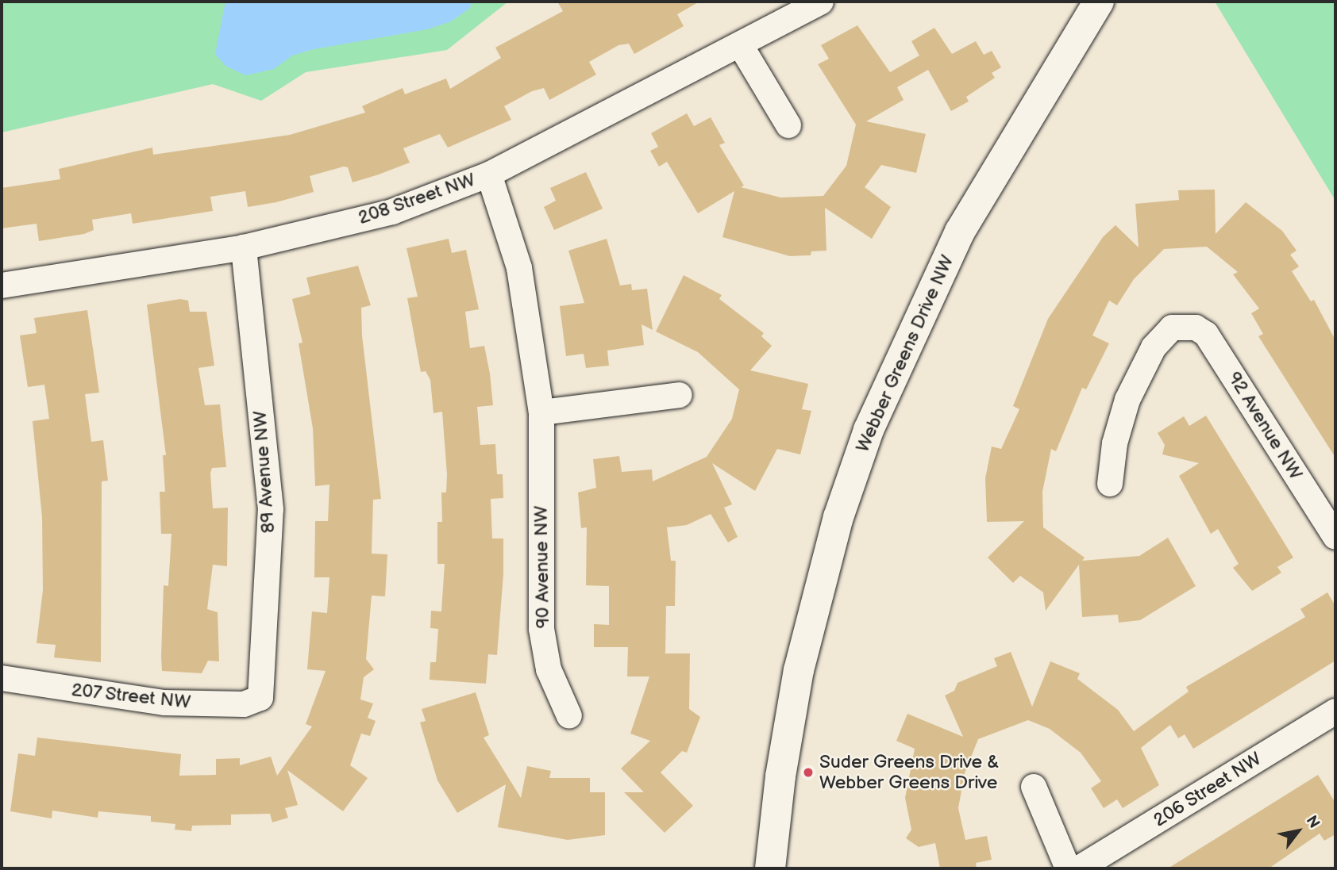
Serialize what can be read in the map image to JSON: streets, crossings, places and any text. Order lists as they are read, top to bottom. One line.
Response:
{"streets":{"main road":["Webber Greens Drive NW"],"street":["208 Street NW","92 Avenue NW","89 Avenue NW","90 Avenue NW","207 Street NW","206 Street NW"]},"crossings":[["208 Street NW","89 Avenue NW"],["208 Street NW","90 Avenue NW"],["89 Avenue NW","207 Street NW"]],"places":["Suder Greens Drive & Webber Greens Drive"],"north":"top right"}
